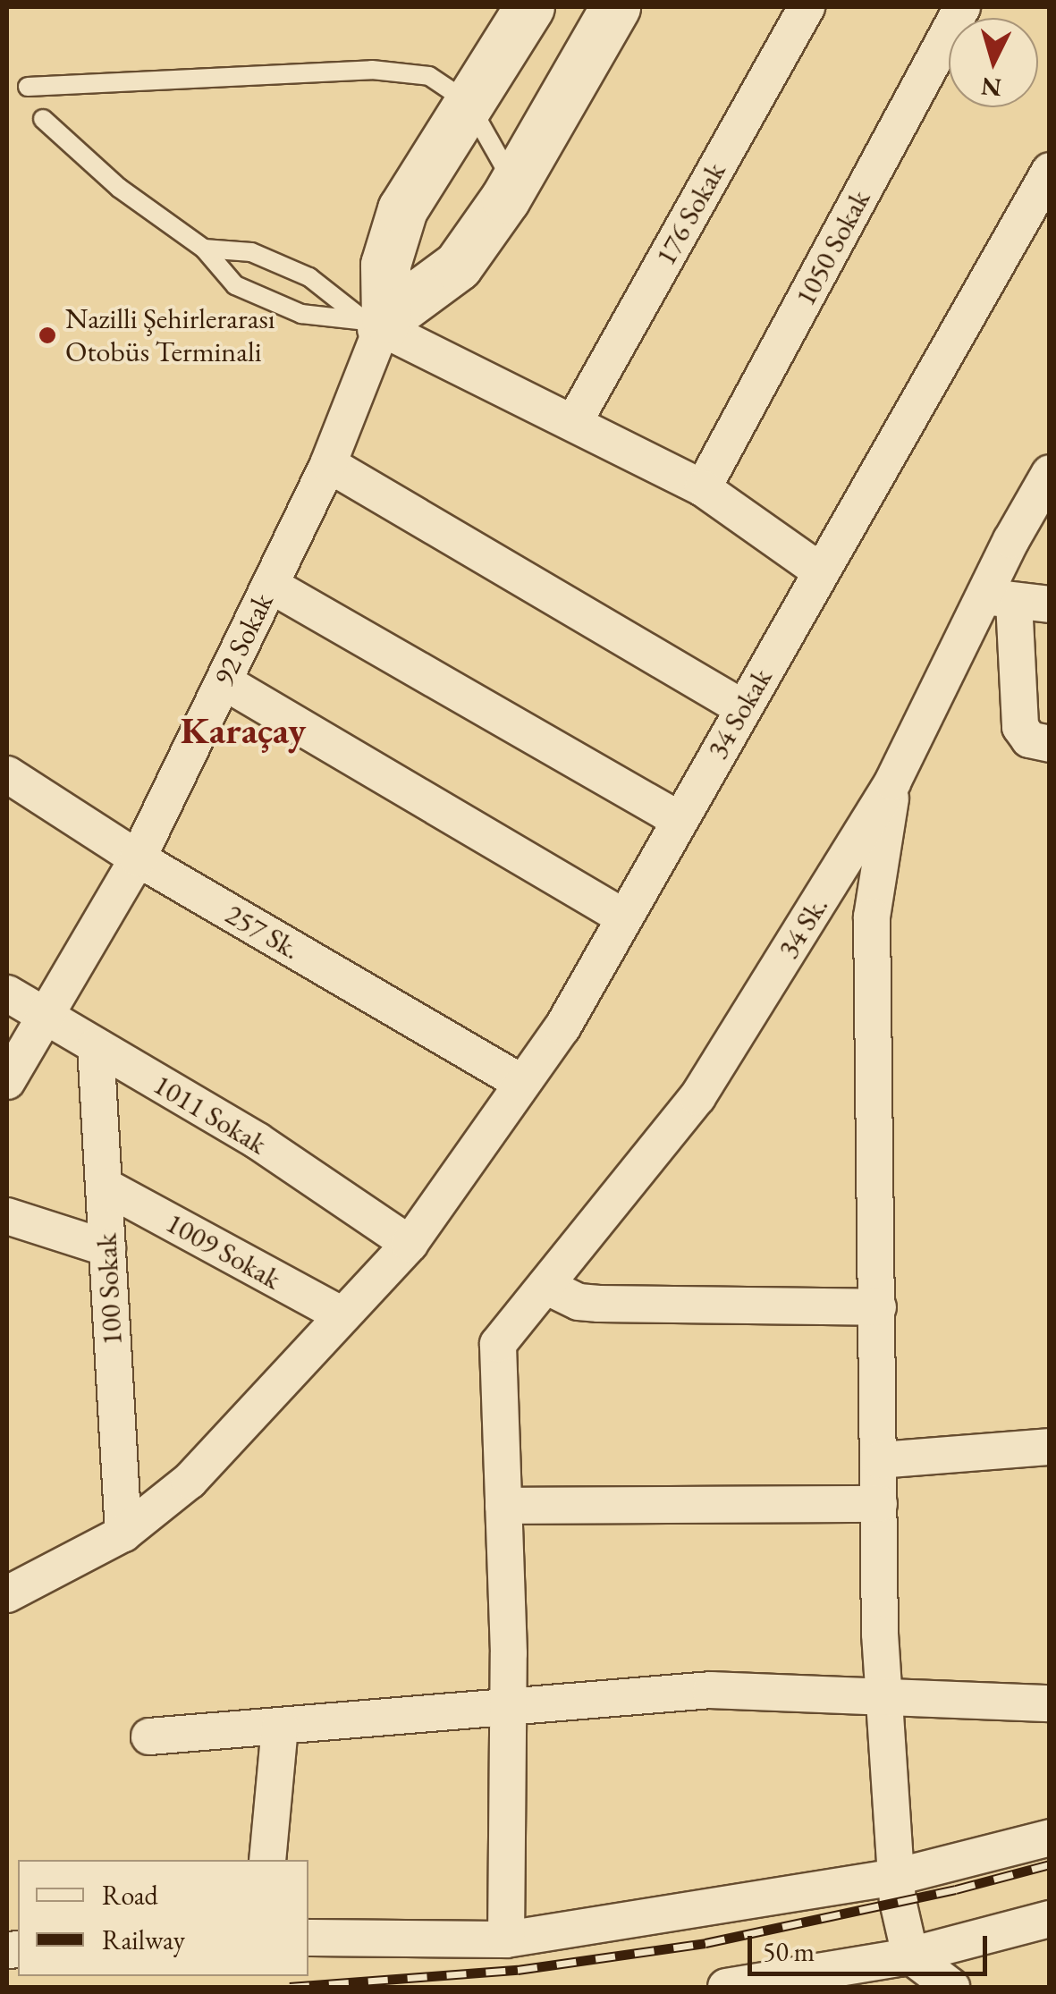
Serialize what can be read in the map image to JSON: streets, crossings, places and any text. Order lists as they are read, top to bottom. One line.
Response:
{"streets":{"street":["176 Sokak","1050 Sokak","92 Sokak","34 Sokak","34 Sk.","257 Sk.","1011 Sokak","1009 Sokak","100 Sokak"]},"crossings":[["92 Sokak","257 Sk."],["92 Sokak","1011 Sokak"],["34 Sokak","257 Sk."],["34 Sokak","1011 Sokak"],["34 Sokak","1009 Sokak"],["34 Sokak","100 Sokak"],["1011 Sokak","100 Sokak"],["1009 Sokak","100 Sokak"]],"districts":["Karaçay"],"places":["Nazilli Şehirlerarası Otobüs Terminali"],"legend":["Road","Railway"],"scale_bar":"50 m","north":"bottom"}
